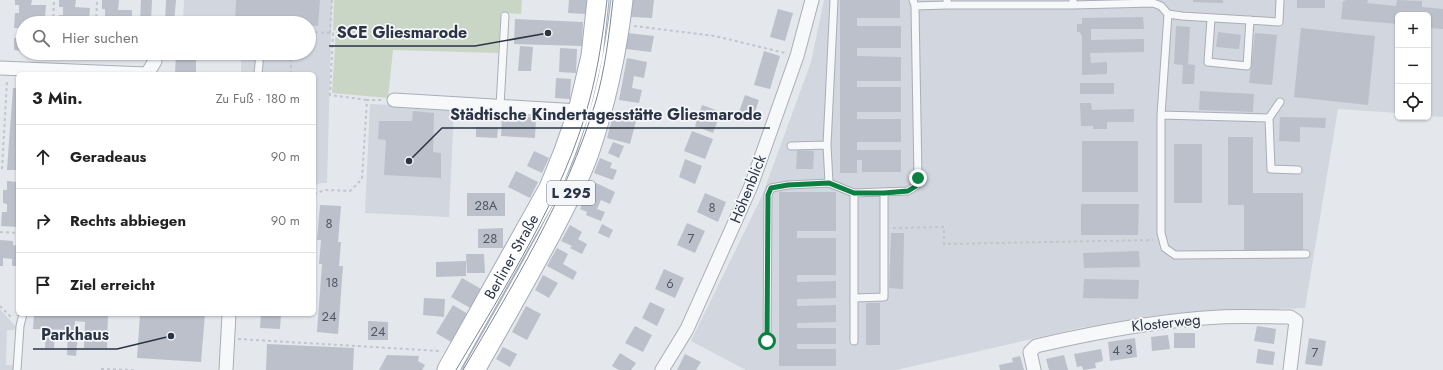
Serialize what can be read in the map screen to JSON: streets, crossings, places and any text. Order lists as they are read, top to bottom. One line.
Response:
{"streets":{"main road":["L 295","Berliner Straße"],"street":["Höhenblick","Klosterweg"]},"places":["SCE Gliesmarode","Städtische Kindertagesstätte Gliesmarode","Parkhaus"],"house_numbers":["28A","8","8","28","7","18","6","24","24","3","4","7"],"page":{"map_buttons":["+","−"],"search":"Hier suchen","heading":["3 Min.","Zu Fuß · 180 m"],"list":[["Geradeaus","90 m"],["Rechts abbiegen","90 m"],"Ziel erreicht"]}}
